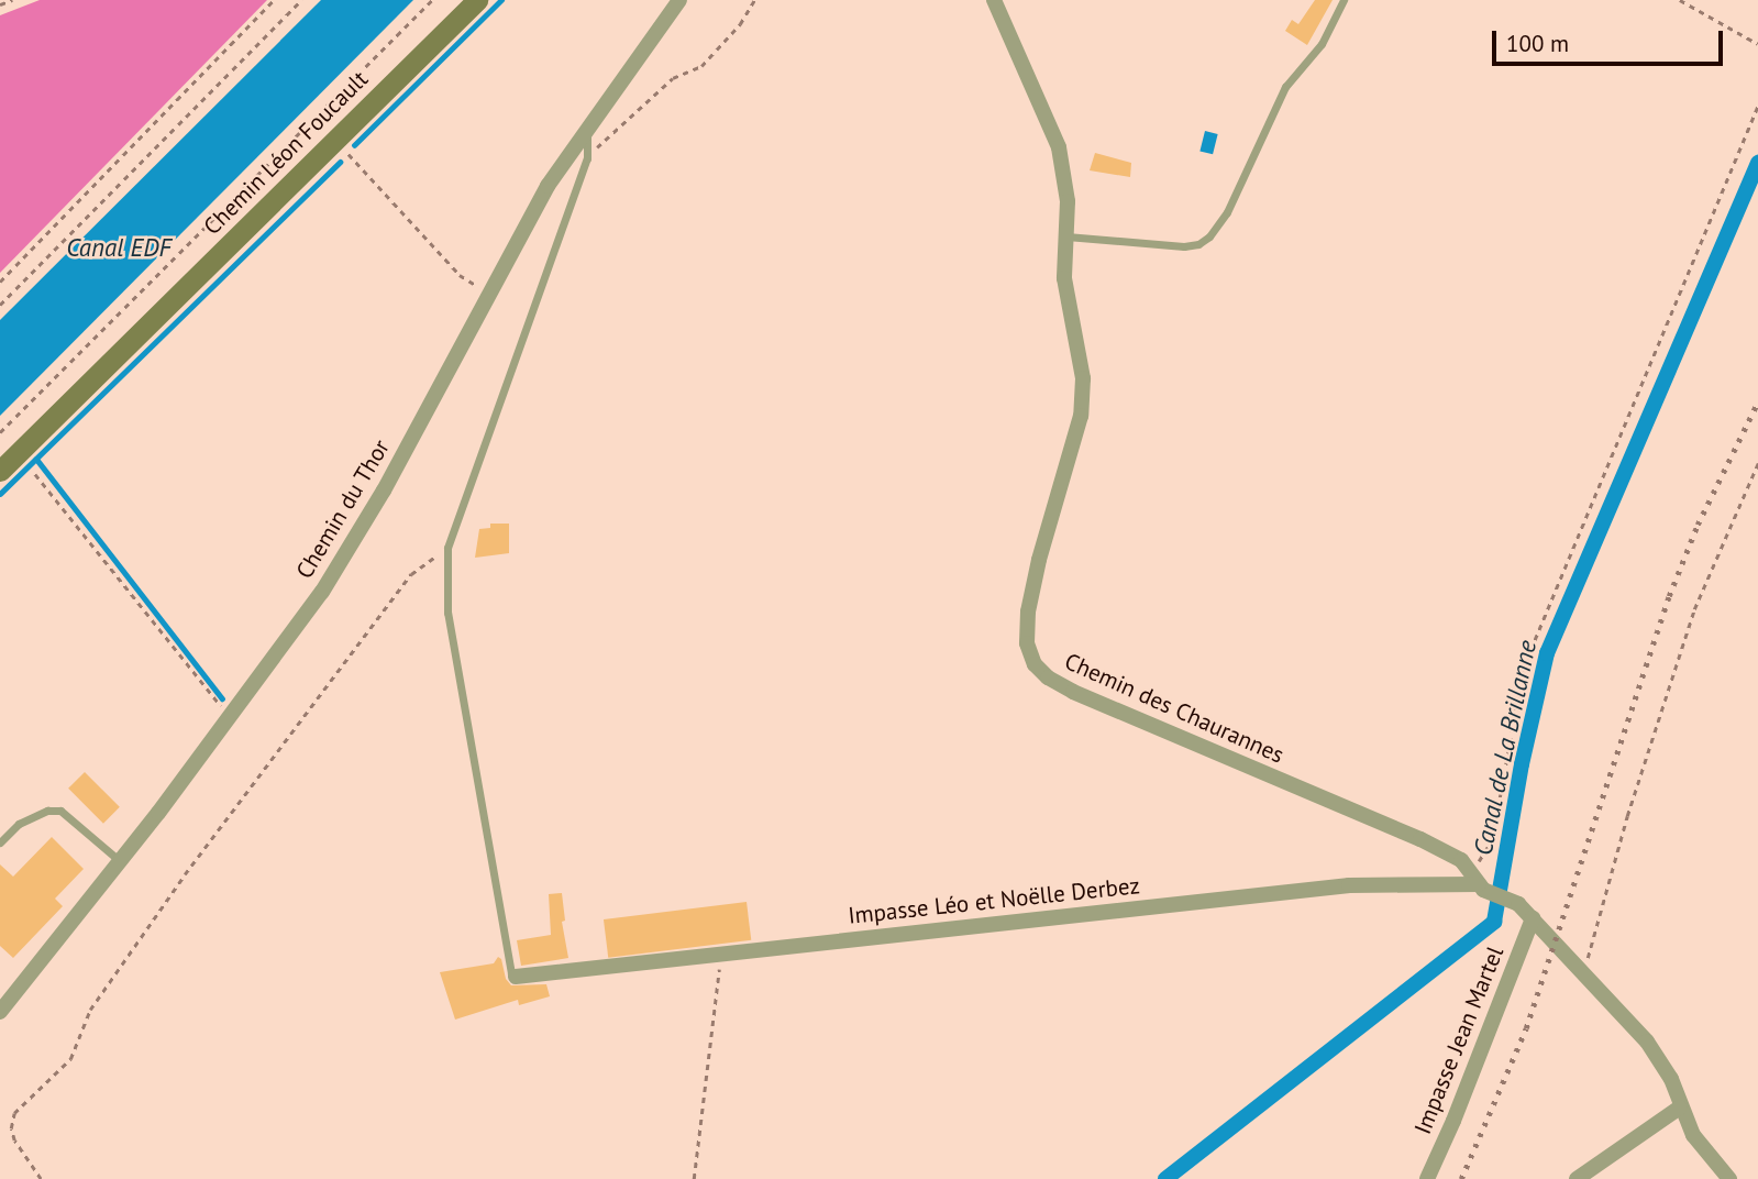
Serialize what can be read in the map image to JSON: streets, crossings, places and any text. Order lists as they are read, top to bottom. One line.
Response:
{"streets":{"main road":["Chemin Léon Foucault"],"street":["Chemin du Thor","Chemin des Chaurannes","Impasse Léo et Noëlle Derbez","Impasse Jean Martel"]},"water":["Canal EDF","Canal de La Brillanne"],"scale_bar":"100 m"}
